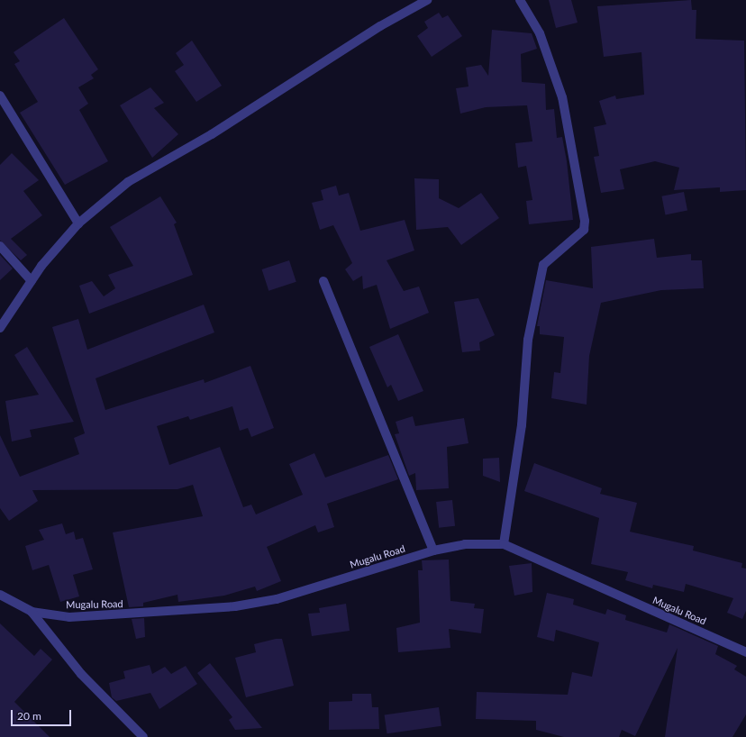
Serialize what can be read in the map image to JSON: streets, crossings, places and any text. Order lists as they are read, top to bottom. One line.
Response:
{"streets":{"street":["Mugalu Road"]},"scale_bar":"20 m"}
